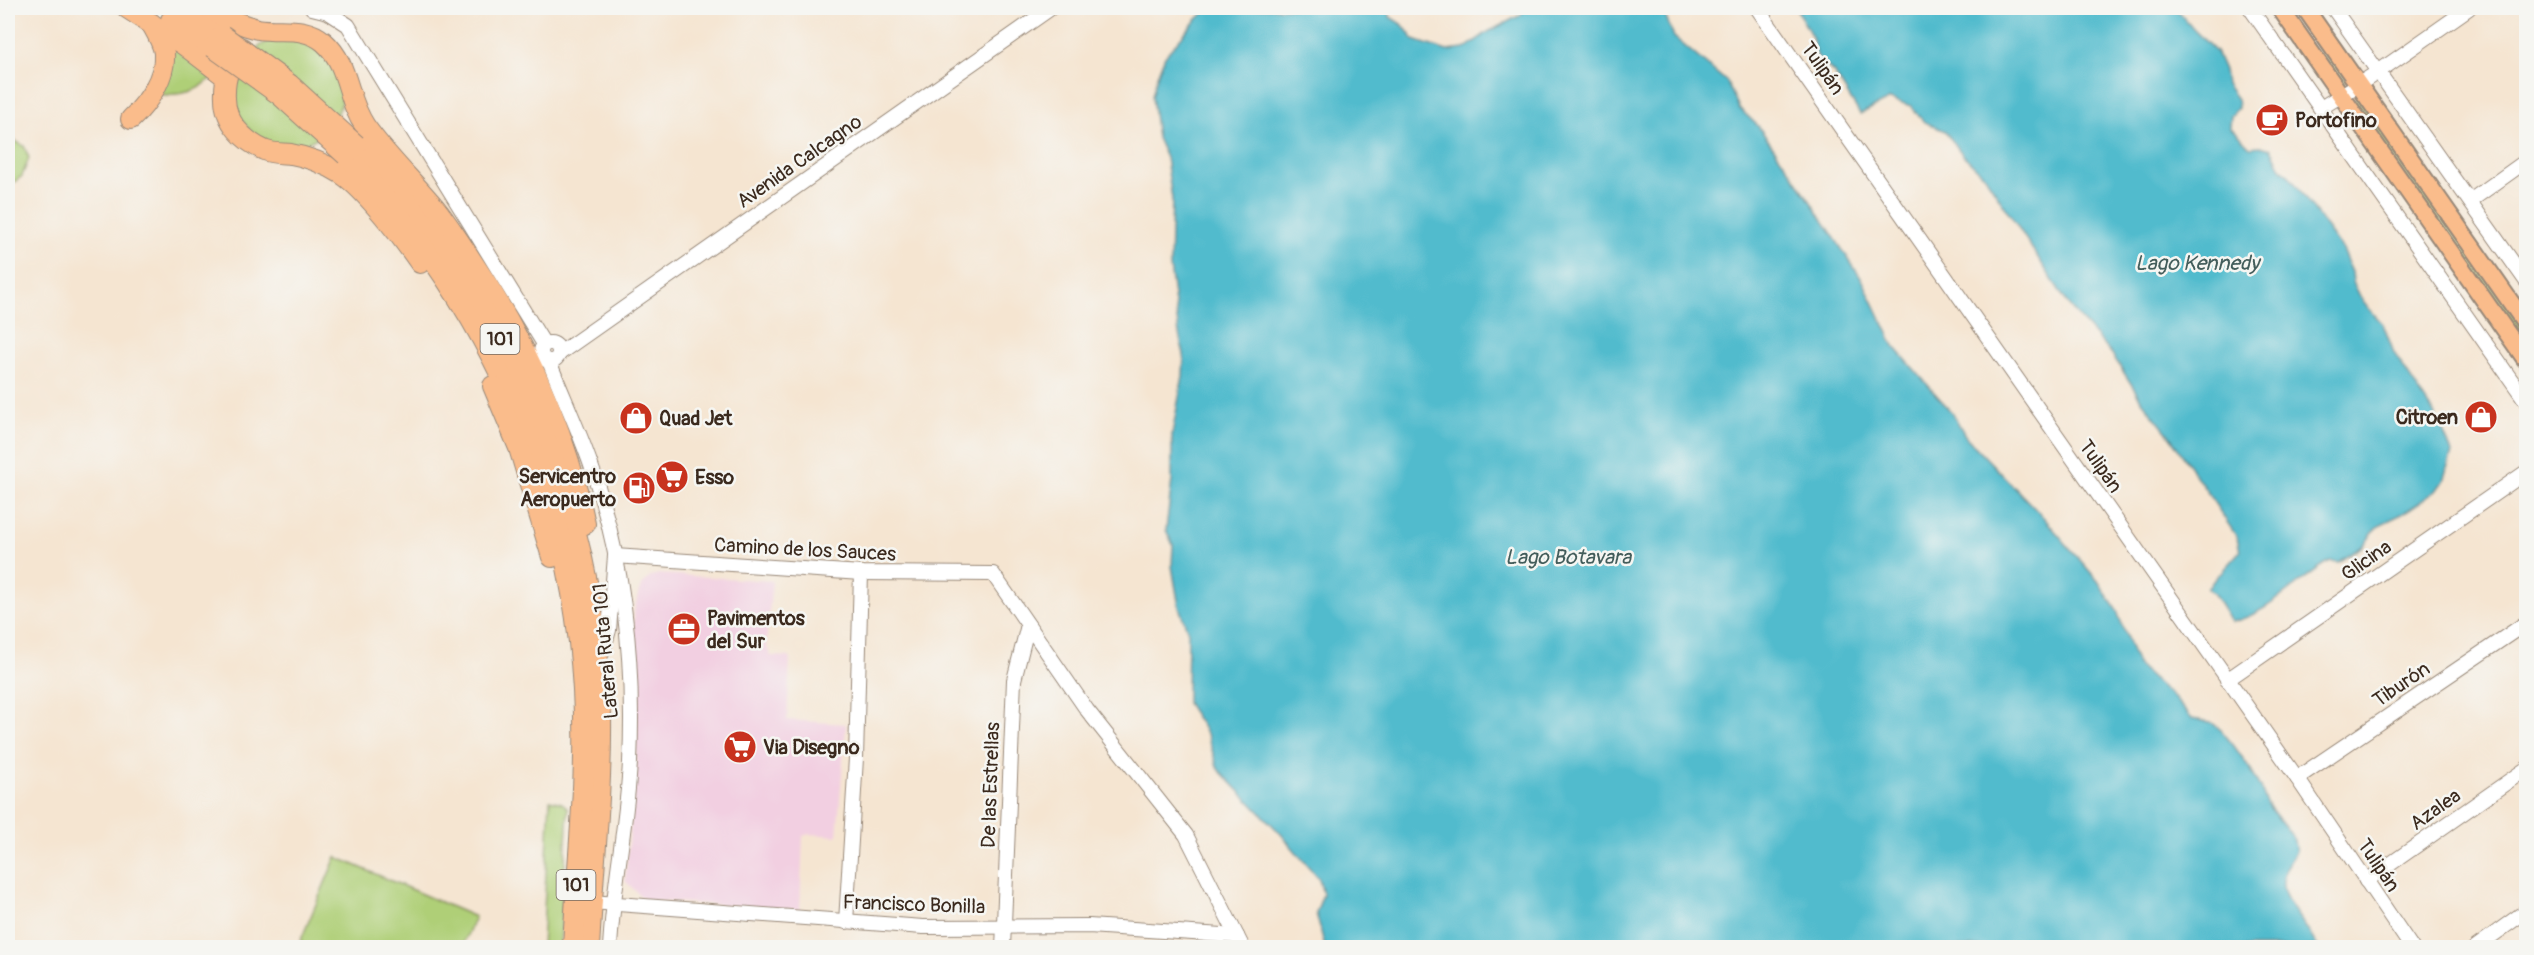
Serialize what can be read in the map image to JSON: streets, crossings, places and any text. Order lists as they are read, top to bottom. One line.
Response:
{"streets":{"highway":["101"],"street":["Tulipán","Avenida Calcagno","Camino de los Sauces","Glicina","Lateral Ruta 101","Tiburón","De las Estrellas","Azalea","Francisco Bonilla"]},"crossings":[["Tulipán","Glicina"],["Tulipán","Tiburón"],["Tulipán","Azalea"],["Avenida Calcagno","Lateral Ruta 101"],["101","Francisco Bonilla"],["Camino de los Sauces","Lateral Ruta 101"],["Camino de los Sauces","Francisco Bonilla"],["Lateral Ruta 101","Francisco Bonilla"],["De las Estrellas","Francisco Bonilla"]],"water":["Lago Kennedy","Lago Botavara"],"places":{"cafe":["Portofino"],"shop":["Citroen","Quad Jet"],"supermarket":["Esso","Via Disegno"],"fuel station":["Servicentro Aeropuerto"],"office":["Pavimentos del Sur"]}}
